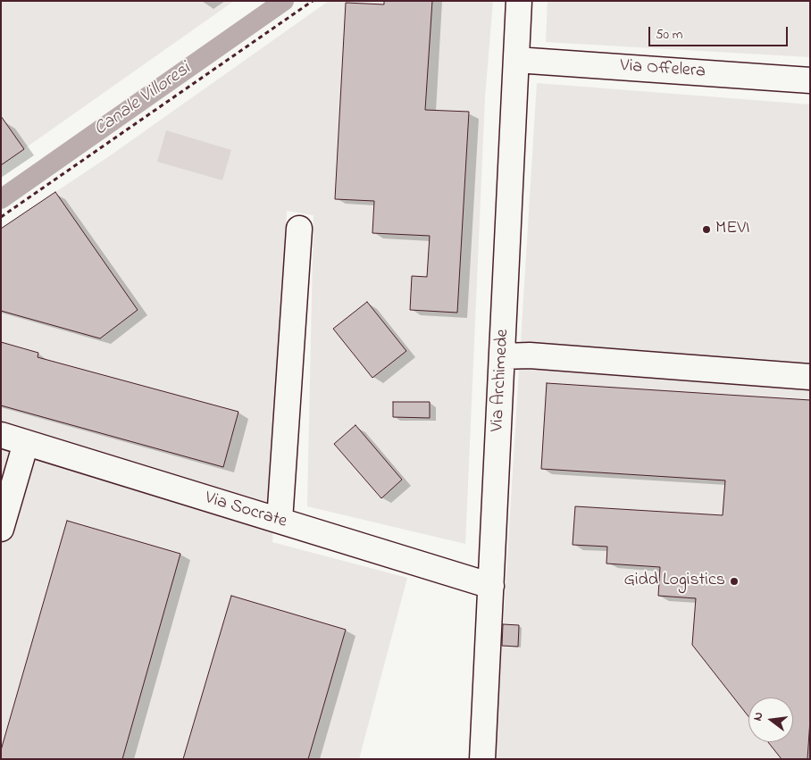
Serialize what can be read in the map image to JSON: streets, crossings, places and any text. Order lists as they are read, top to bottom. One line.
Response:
{"streets":{"street":["Via Offelera","Via Archimede","Via Socrate"]},"crossings":[["Via Offelera","Via Archimede"],["Via Archimede","Via Socrate"]],"water":["Canale Villoresi"],"places":["MEVI","Gidd Logistics"],"scale_bar":"50 m","north":"left"}
